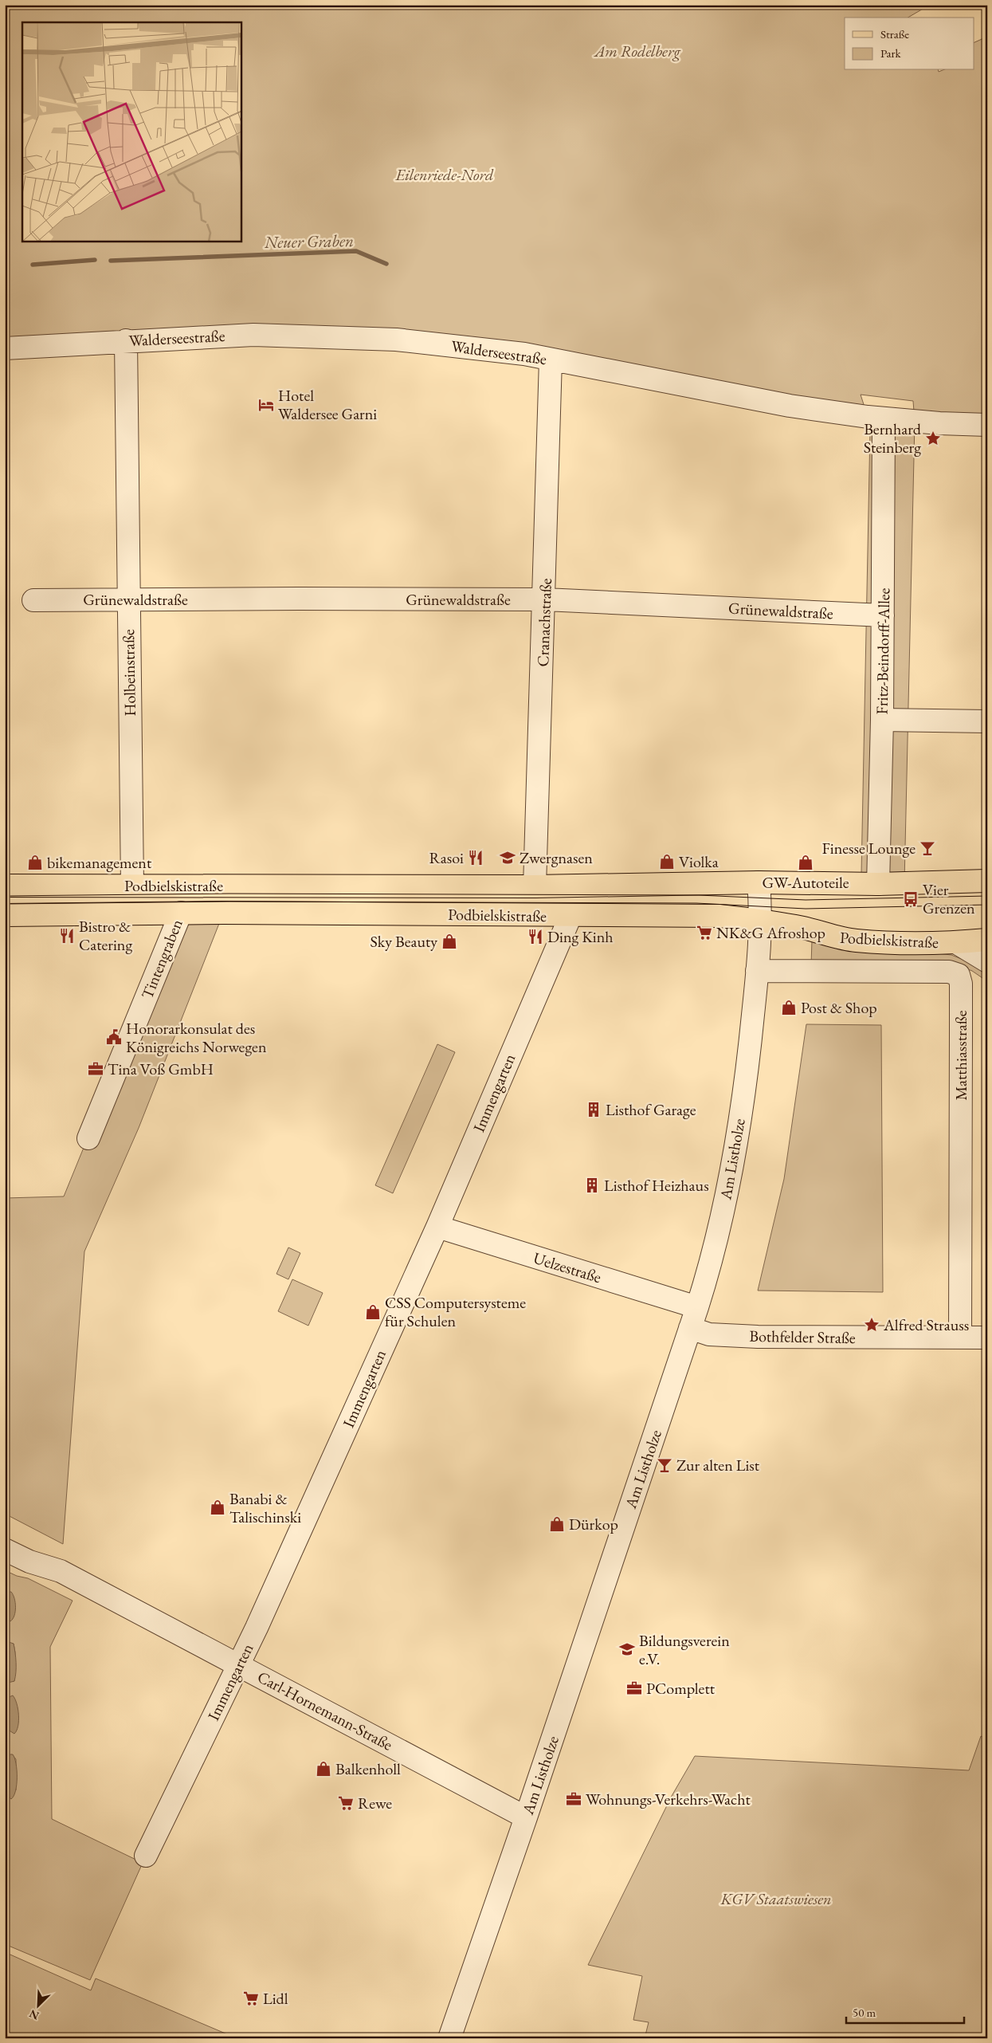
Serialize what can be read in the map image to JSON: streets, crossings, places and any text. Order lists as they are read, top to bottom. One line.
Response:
{"streets":{"main road":["Podbielskistraße"],"street":["Walderseestraße","Grünewaldstraße","Cranachstraße","Fritz-Beindorff-Allee","Holbeinstraße","Tintengraben","Matthiasstraße","Immengarten","Am Listholze","Uelzestraße","Bothfelder Straße","Carl-Hornemann-Straße"]},"crossings":[["Walderseestraße","Cranachstraße"],["Walderseestraße","Fritz-Beindorff-Allee"],["Walderseestraße","Holbeinstraße"],["Grünewaldstraße","Cranachstraße"],["Grünewaldstraße","Fritz-Beindorff-Allee"],["Grünewaldstraße","Holbeinstraße"],["Cranachstraße","Podbielskistraße"],["Fritz-Beindorff-Allee","Podbielskistraße"],["Holbeinstraße","Podbielskistraße"],["Podbielskistraße","Tintengraben"],["Podbielskistraße","Immengarten"],["Podbielskistraße","Am Listholze"],["Matthiasstraße","Am Listholze"],["Matthiasstraße","Bothfelder Straße"],["Immengarten","Uelzestraße"],["Immengarten","Carl-Hornemann-Straße"],["Am Listholze","Uelzestraße"],["Am Listholze","Bothfelder Straße"],["Am Listholze","Carl-Hornemann-Straße"]],"water":["Neuer Graben"],"parks":["Am Rodelberg","Eilenriede-Nord","KGV Staatswiesen"],"places":{"hotel":["Hotel Waldersee Garni"],"place":["Bernhard Steinberg","Alfred Strauss"],"bar":["Finesse Lounge","Zur alten List"],"restaurant":["Rasoi","Bistro & Catering","Ding Kinh"],"school or university":["Zwergnasen","Bildungsverein e.V."],"shop":["Violka","bikemanagement","GW-Autoteile","Sky Beauty","Post & Shop","CSS Computersysteme für Schulen","Banabi & Talischinski","Dürkop","Balkenholl"],"bus stop":["Vier Grenzen"],"supermarket":["NK&G Afroshop","Rewe","Lidl"],"public building":["Honorarkonsulat des Königreichs Norwegen"],"office":["Tina Voß GmbH","PComplett","Wohnungs-Verkehrs-Wacht"],"building":["Listhof Garage","Listhof Heizhaus"]},"legend":["Straße","Park"],"scale_bar":"50 m","north":"bottom left"}
